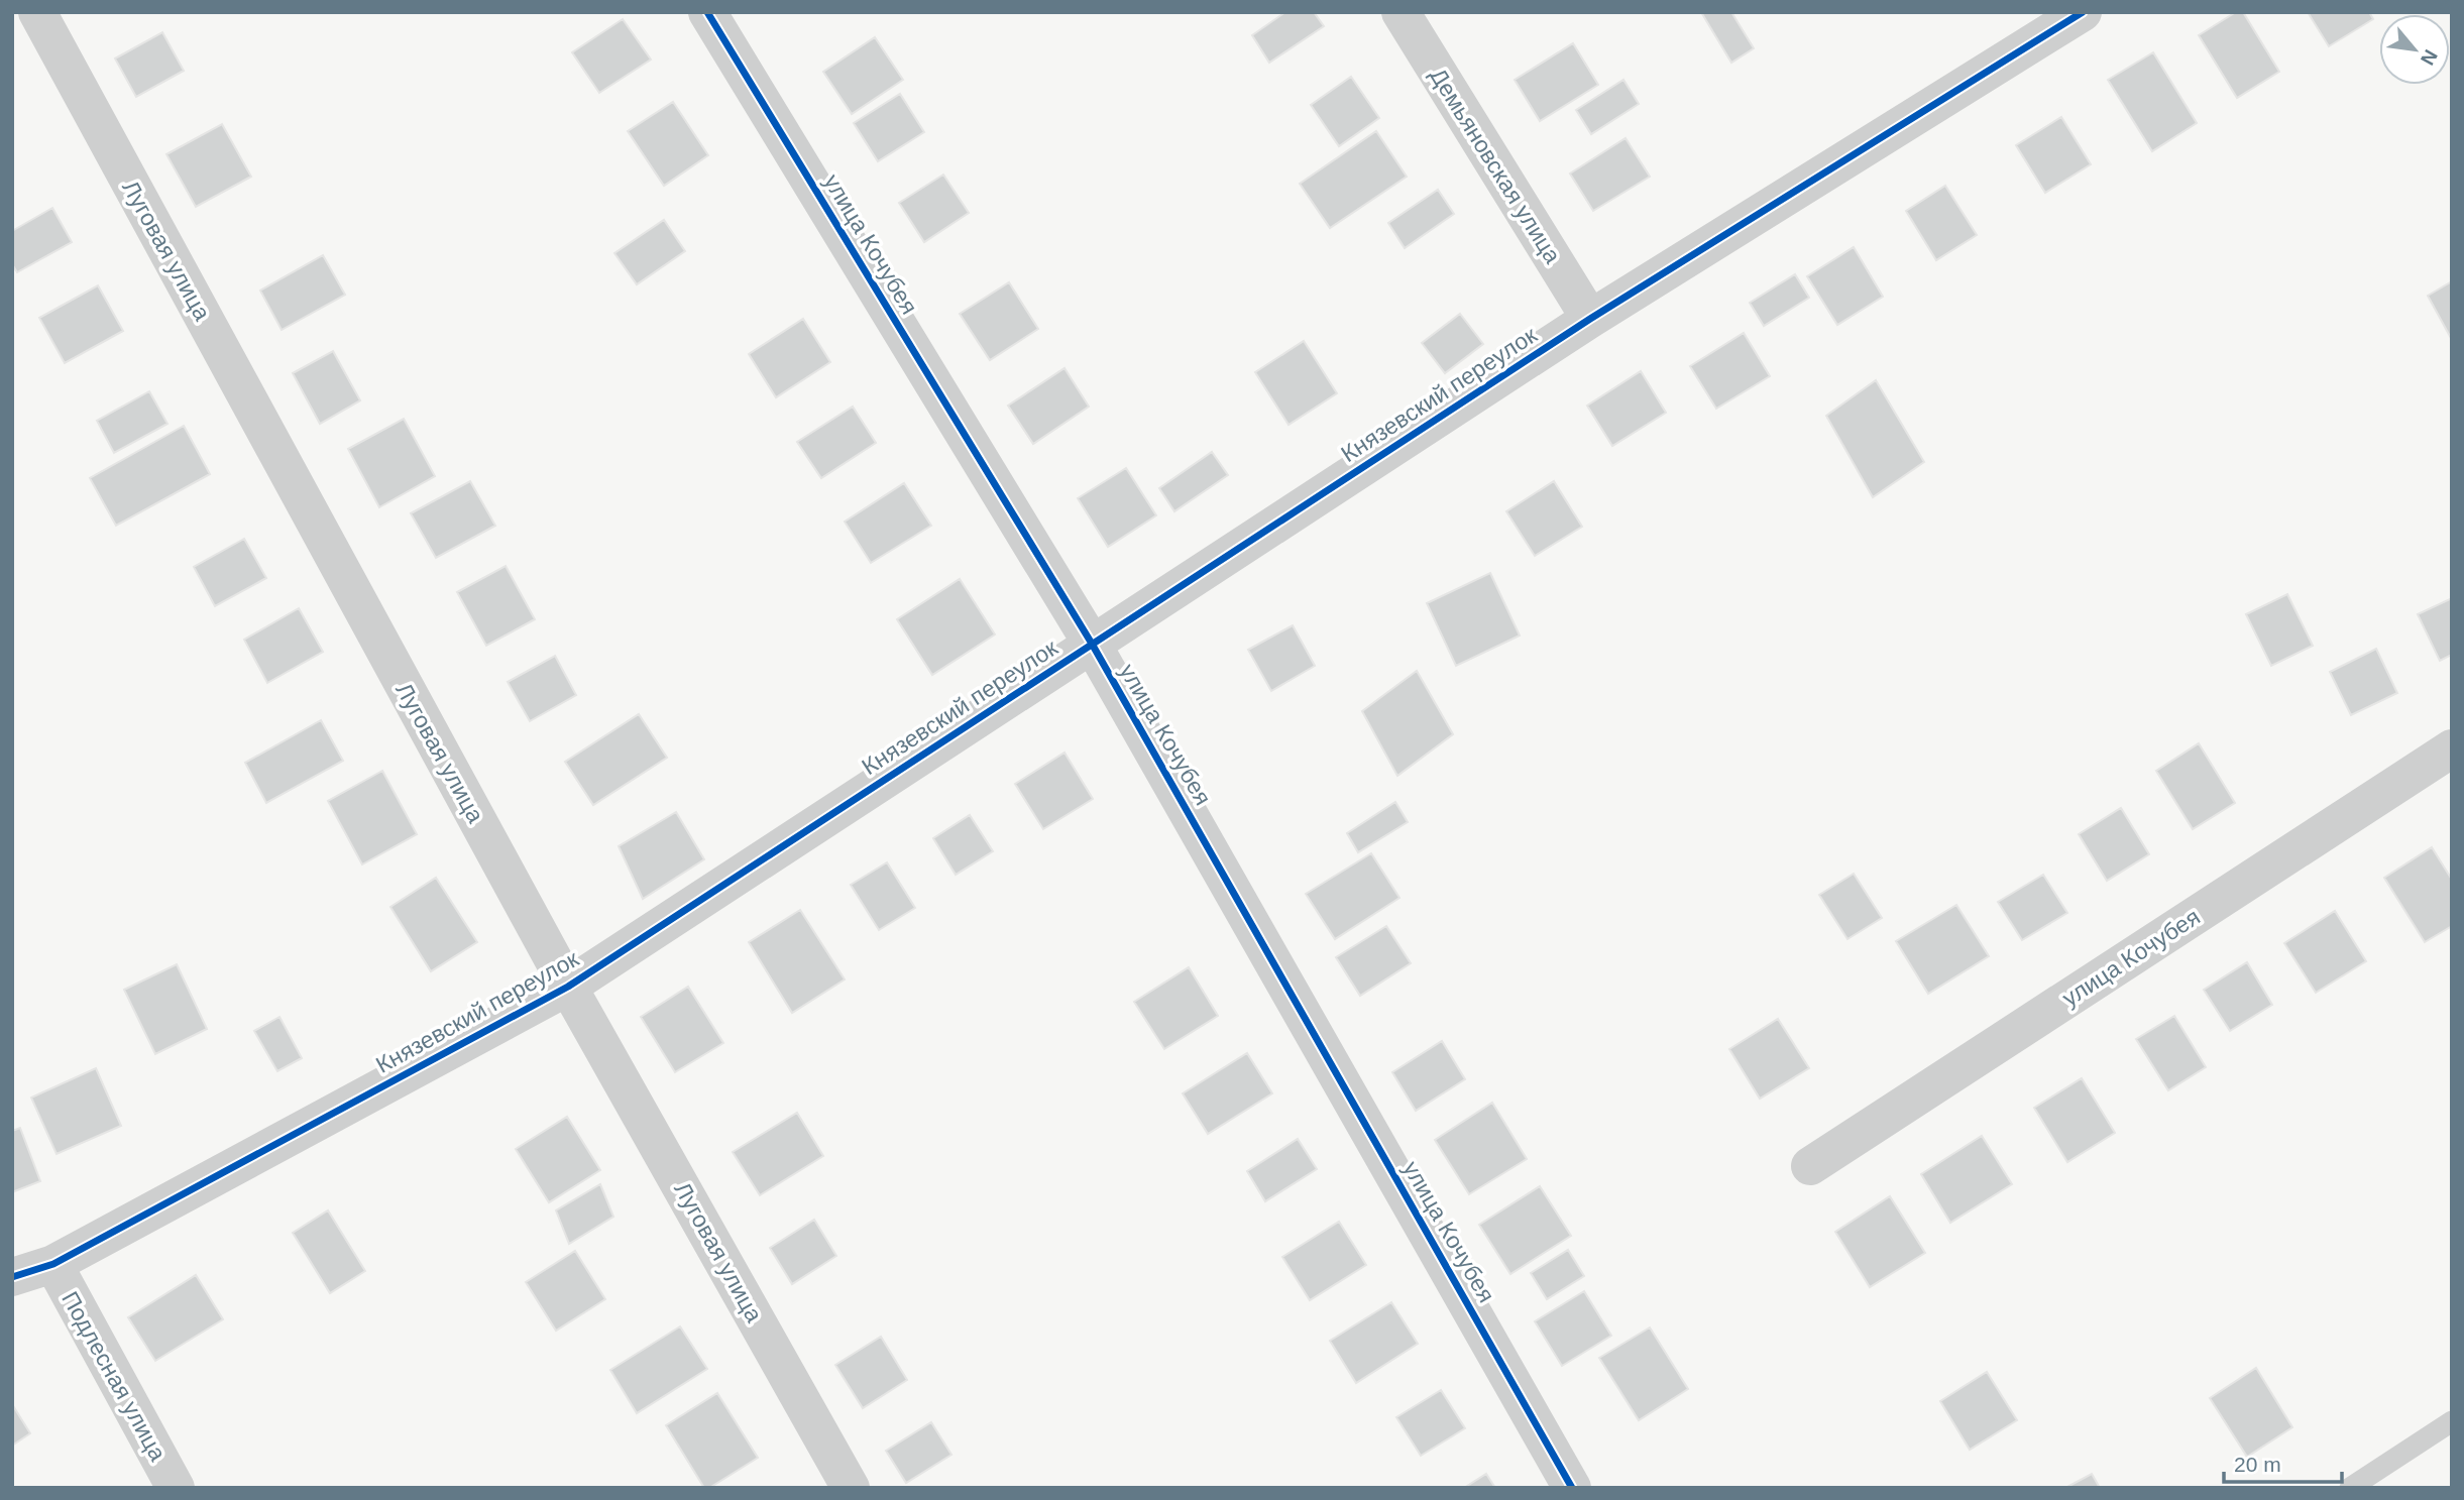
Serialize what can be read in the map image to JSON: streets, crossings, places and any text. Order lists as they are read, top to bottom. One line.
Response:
{"streets":{"street":["Демьяновская улица","улица Кочубея","Луговая улица","Князевский переулок","Подлесная улица"]},"crossings":[["Демьяновская улица","Князевский переулок"],["улица Кочубея","Князевский переулок"],["Луговая улица","Князевский переулок"],["Князевский переулок","Подлесная улица"]],"scale_bar":"20 m","north":"bottom right"}
